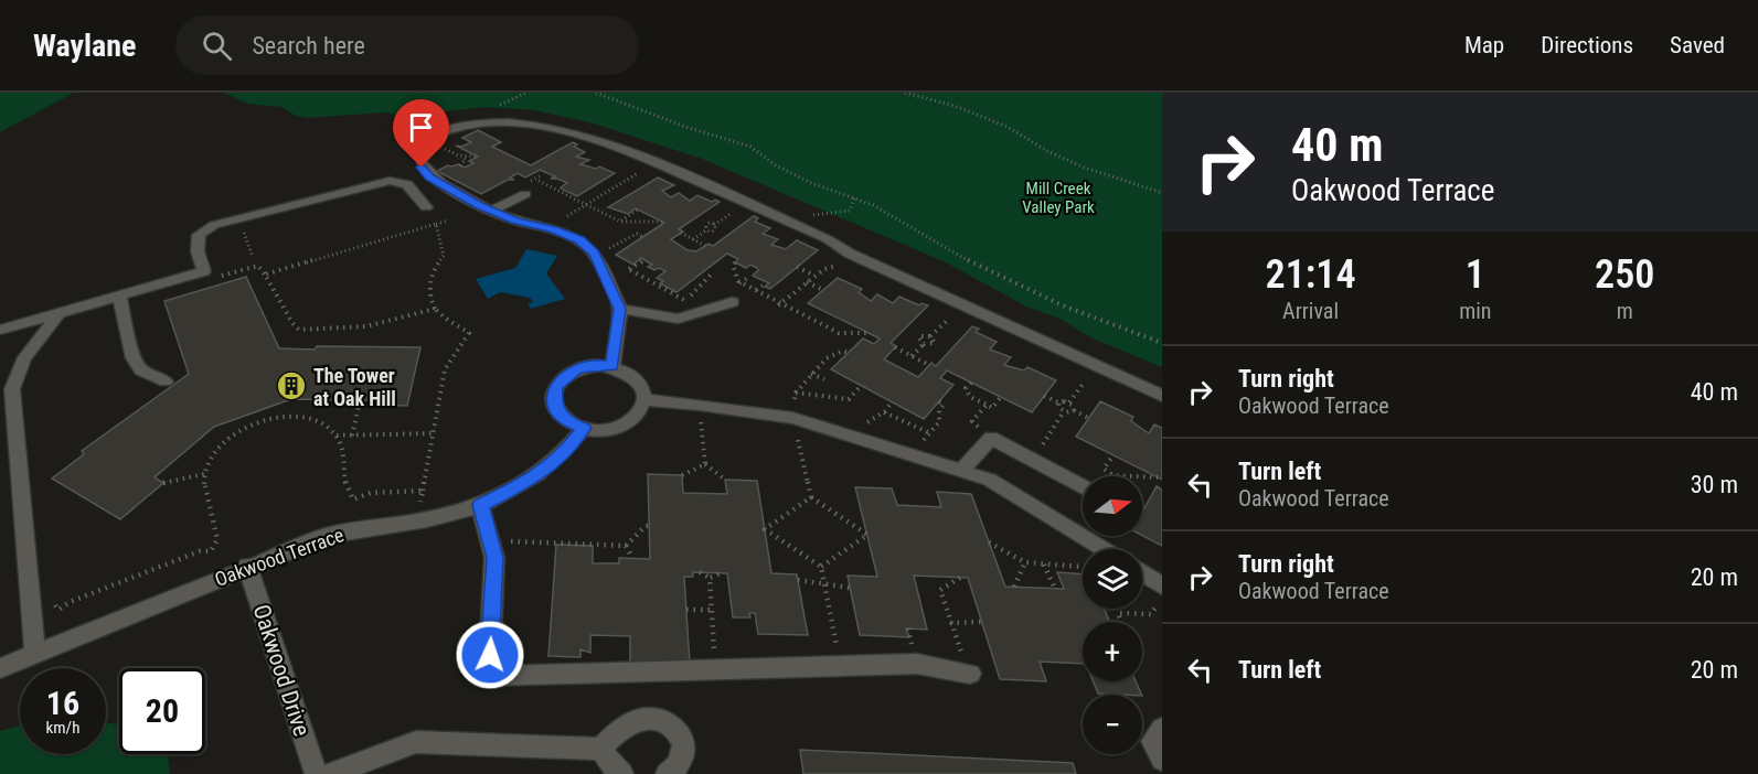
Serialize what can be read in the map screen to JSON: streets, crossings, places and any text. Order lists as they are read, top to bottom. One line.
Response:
{"streets":{"street":["Oakwood Terrace","Oakwood Drive"]},"crossings":[["Oakwood Terrace","Oakwood Drive"]],"parks":["Mill Creek Valley Park"],"places":{"building":["The Tower at Oak Hill"]},"north":"right","page":{"header":"Waylane","search":"Search here","nav":["Map","Directions","Saved"],"turn":["40 m","Oakwood Terrace"],"eta":["21:14","Arrival","1","min","250","m"],"list":[{"name":"Turn right","note":"Oakwood Terrace","value":"40 m"},{"name":"Turn left","note":"Oakwood Terrace","value":"30 m"},{"name":"Turn right","note":"Oakwood Terrace","value":"20 m"},{"name":"Turn left","value":"20 m"}],"map_buttons":["+","−"],"speed":"16 km/h","limit":"20"}}
